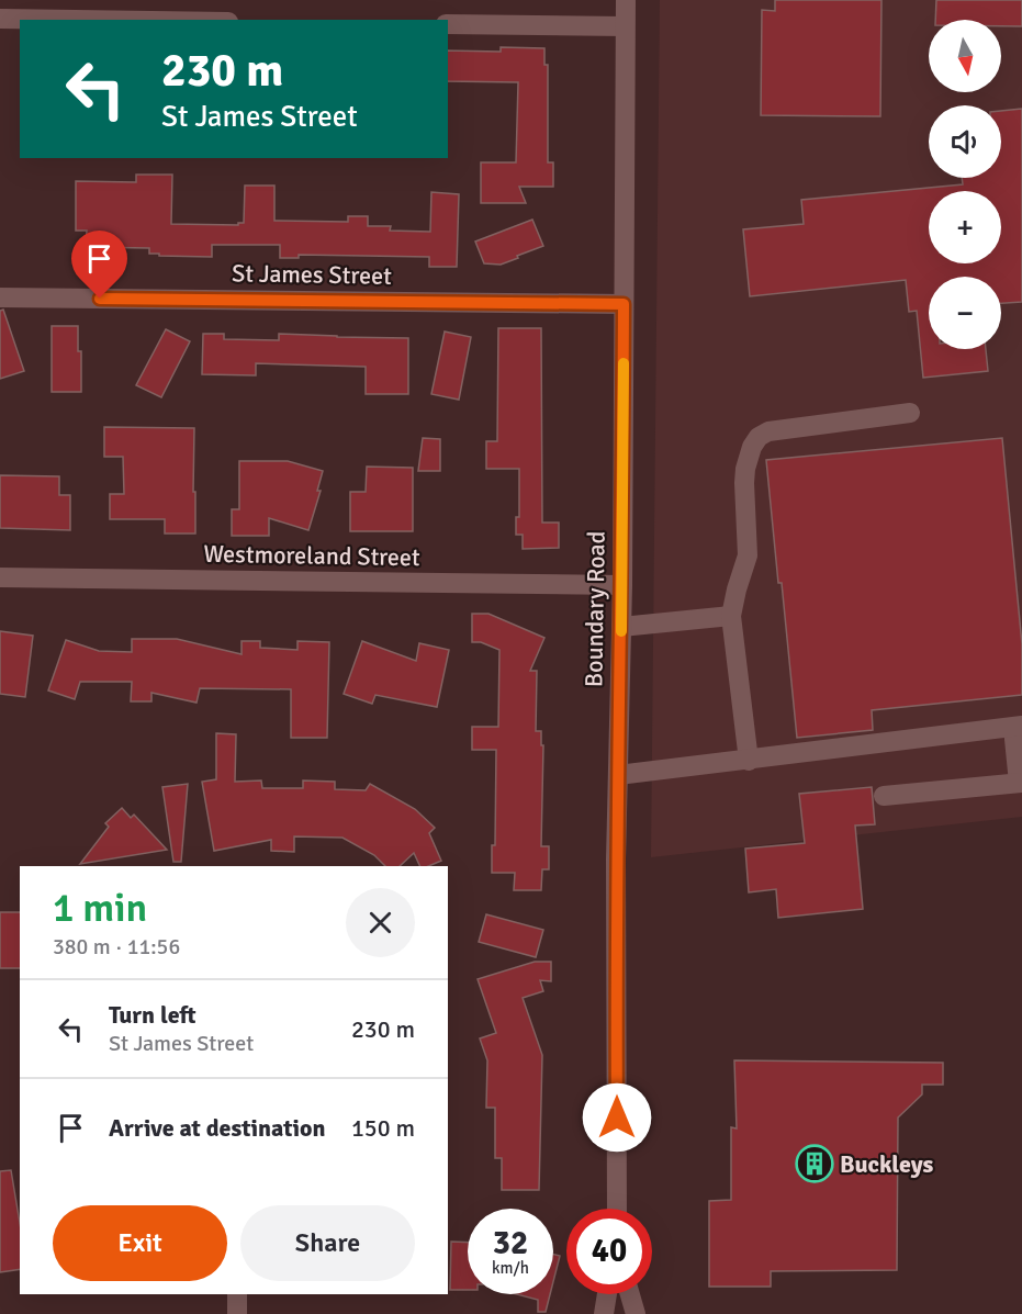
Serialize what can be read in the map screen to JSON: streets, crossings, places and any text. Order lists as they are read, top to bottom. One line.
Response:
{"streets":{"street":["St James Street","Westmoreland Street","Boundary Road"]},"crossings":[["St James Street","Boundary Road"],["Westmoreland Street","Boundary Road"]],"places":{"building":["Buckleys"]},"north":"bottom","page":{"map_buttons":["+","−"],"turn":["230 m","St James Street"],"heading":["1 min","380 m · 11:56"],"list":[{"name":"Turn left","note":"St James Street","value":"230 m"},{"name":"Arrive at destination","value":"150 m"}],"buttons":["Exit","Share"],"speed":"32 km/h","limit":"40"}}
